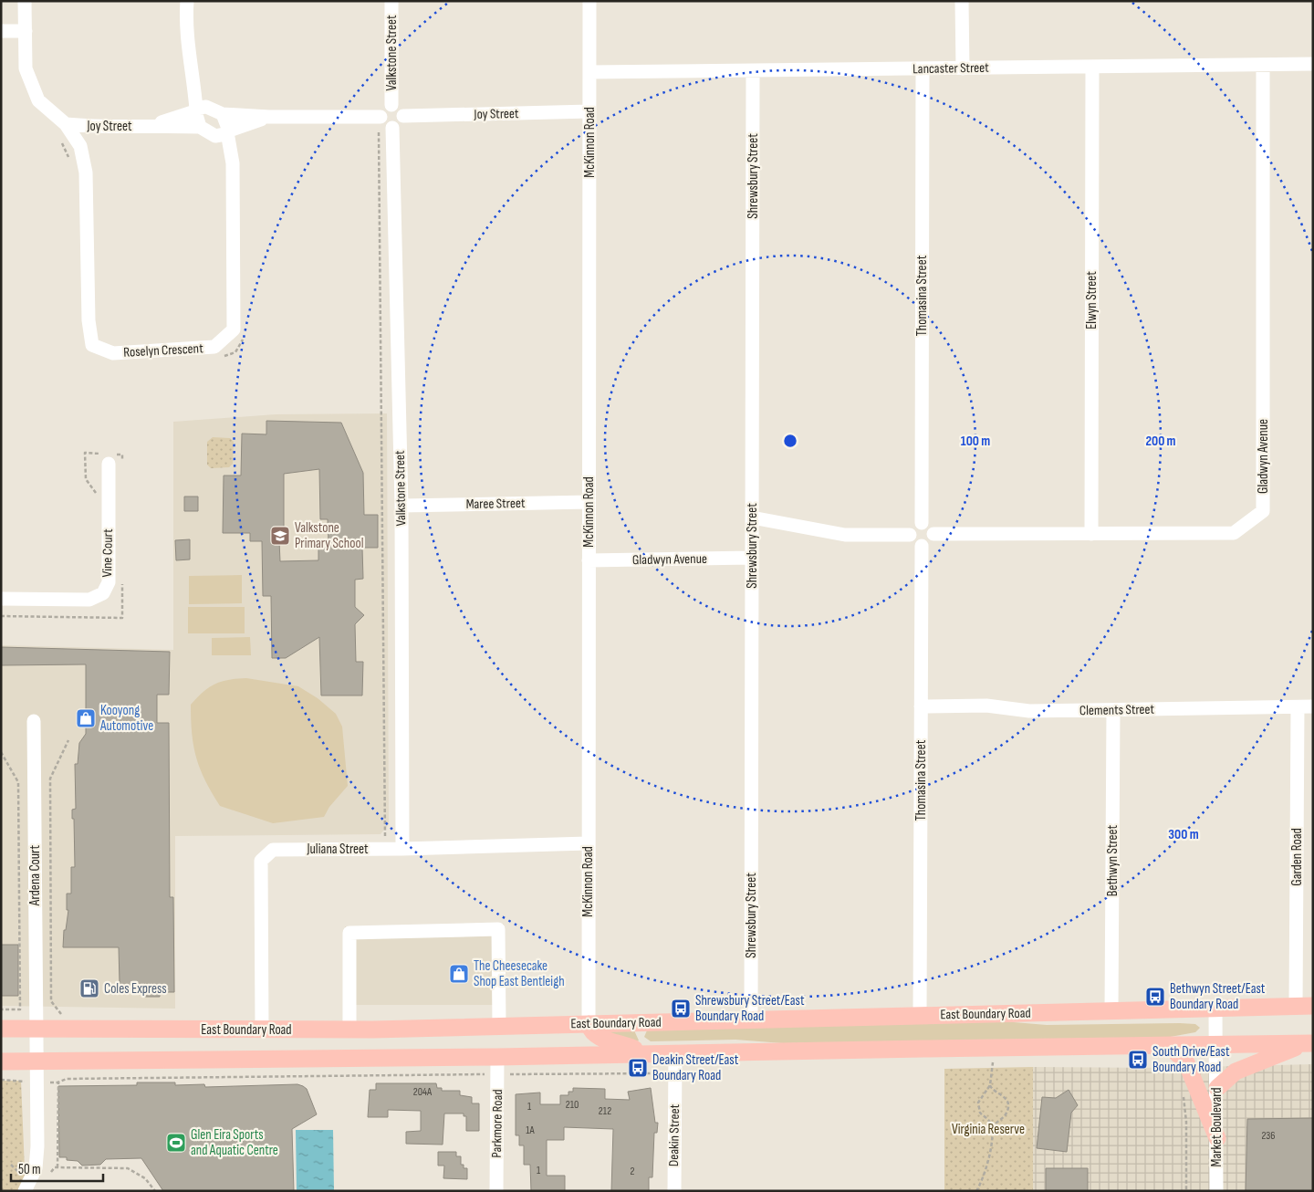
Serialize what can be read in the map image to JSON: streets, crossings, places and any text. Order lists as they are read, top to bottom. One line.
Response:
{"streets":{"main road":["East Boundary Road"],"street":["Valkstone Street","Lancaster Street","Joy Street","McKinnon Road","Shrewsbury Street","Thomasina Street","Elwyn Street","Roselyn Crescent","Gladwyn Avenue","Maree Street","Vine Court","Clements Street","Juliana Street","Garden Road","Bethwyn Street","Ardena Court","Parkmore Road","Market Boulevard","Deakin Street"]},"crossings":[["Valkstone Street","Joy Street"],["Valkstone Street","Maree Street"],["Valkstone Street","Juliana Street"],["Lancaster Street","McKinnon Road"],["Lancaster Street","Shrewsbury Street"],["Lancaster Street","Thomasina Street"],["Lancaster Street","Elwyn Street"],["Lancaster Street","Gladwyn Avenue"],["Joy Street","McKinnon Road"],["Joy Street","Roselyn Crescent"],["McKinnon Road","Gladwyn Avenue"],["McKinnon Road","Maree Street"],["McKinnon Road","Juliana Street"],["McKinnon Road","East Boundary Road"],["Shrewsbury Street","Gladwyn Avenue"],["Shrewsbury Street","East Boundary Road"],["Thomasina Street","Gladwyn Avenue"],["Thomasina Street","Clements Street"],["Thomasina Street","East Boundary Road"],["Elwyn Street","Gladwyn Avenue"],["Clements Street","Garden Road"],["Clements Street","Bethwyn Street"],["Juliana Street","East Boundary Road"],["Garden Road","East Boundary Road"],["Bethwyn Street","East Boundary Road"],["Ardena Court","East Boundary Road"],["East Boundary Road","Parkmore Road"],["East Boundary Road","Market Boulevard"],["East Boundary Road","Deakin Street"]],"parks":["Virginia Reserve"],"places":{"school or university":["Valkstone Primary School"],"shop":["Kooyong Automotive","The Cheesecake Shop East Bentleigh"],"fuel station":["Coles Express"],"bus stop":["Bethwyn Street/East Boundary Road","Shrewsbury Street/East Boundary Road","South Drive/East Boundary Road","Deakin Street/East Boundary Road"],"sports":["Glen Eira Sports and Aquatic Centre"]},"house_numbers":["204A","210","1","212","1A","236","1","2"],"scale_bar":"50 m","rings":["100 m","200 m","300 m"]}
